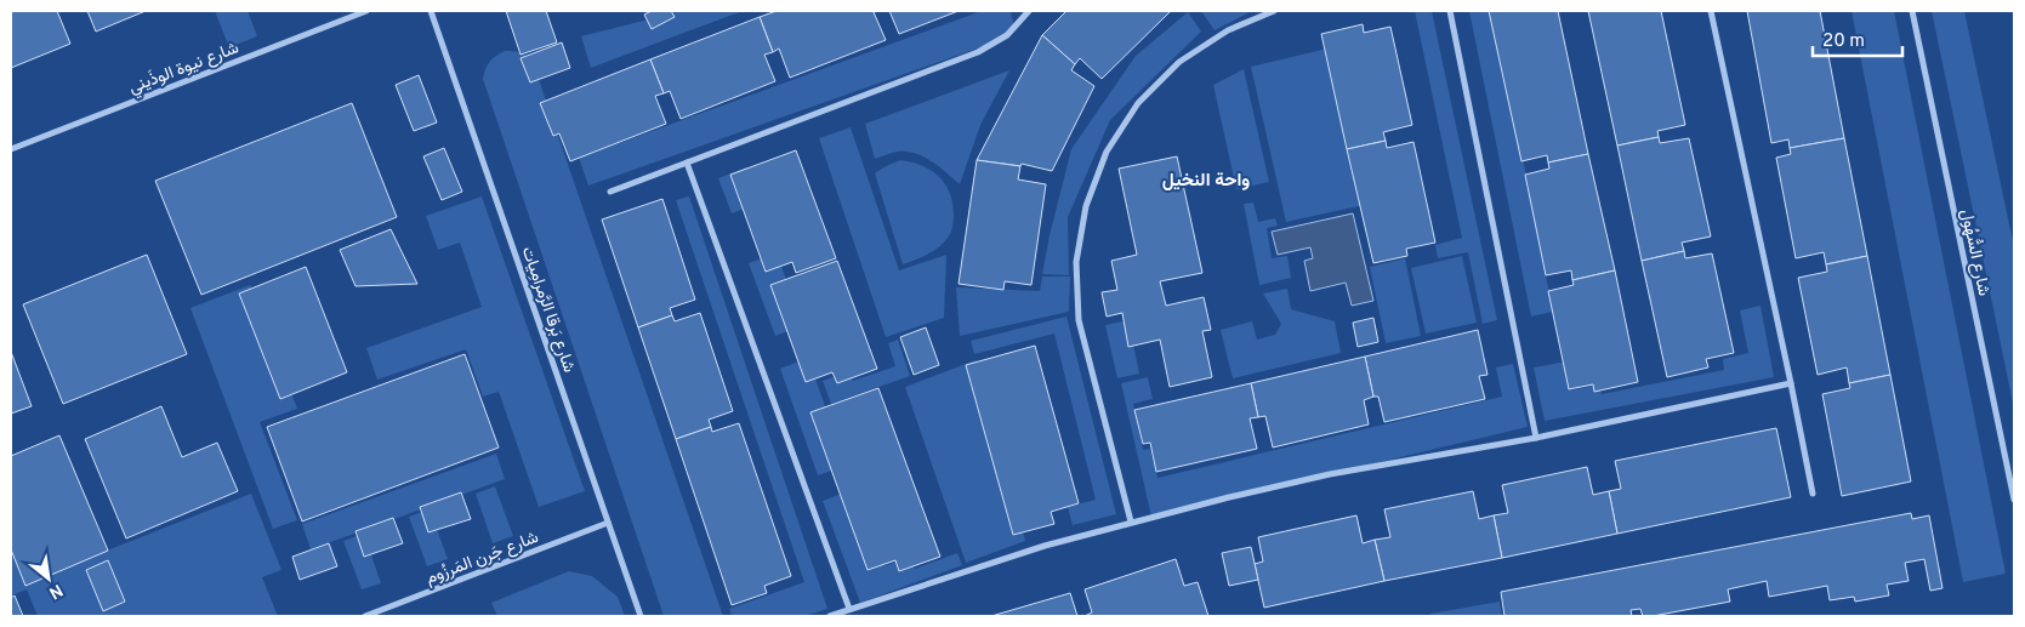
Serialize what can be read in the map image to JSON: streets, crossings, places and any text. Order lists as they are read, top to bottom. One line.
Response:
{"streets":{"street":["شارع نيوة الوذَيني","شارع السُّهُول","شارع بَرقا الرَّمرامِيات","شارع جَرن المَرزُوم"]},"crossings":[["شارع بَرقا الرَّمرامِيات","شارع جَرن المَرزُوم"]],"districts":["واحة النخيل"],"scale_bar":"20 m","north":"bottom right"}
